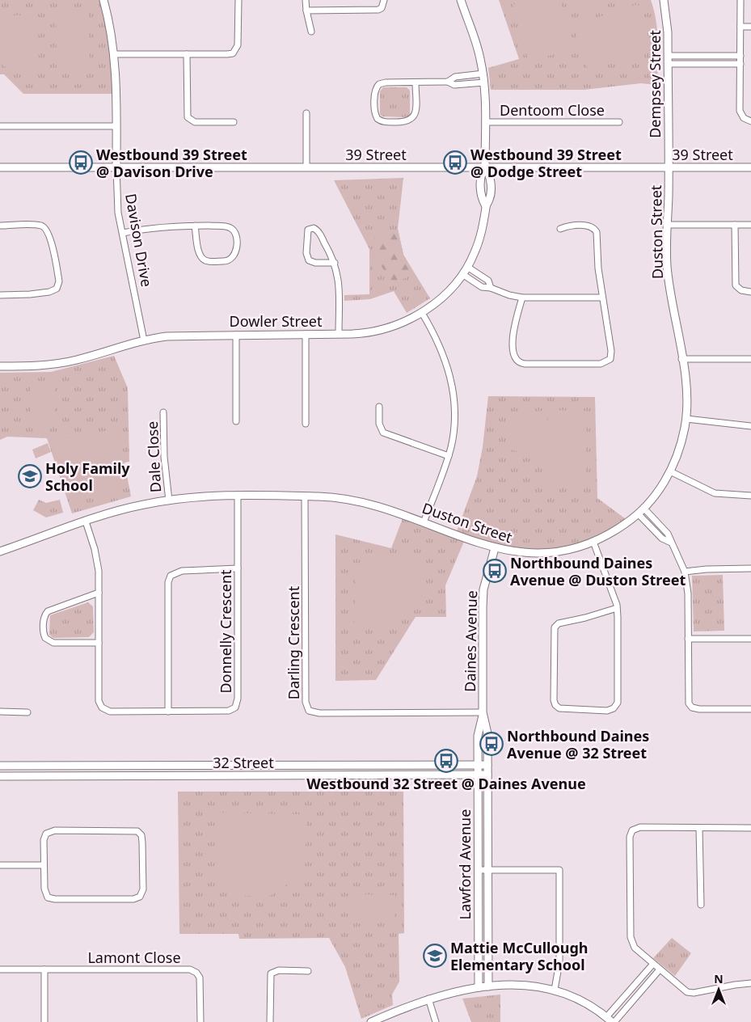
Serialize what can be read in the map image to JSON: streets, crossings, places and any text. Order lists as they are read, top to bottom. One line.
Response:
{"streets":{"street":["Dempsey Street","Dentoom Close","39 Street","Duston Street","Davison Drive","Dowler Street","Dale Close","Donnelly Crescent","Daines Avenue","Darling Crescent","32 Street","Lawford Avenue","Lamont Close"]},"crossings":[["Dempsey Street","39 Street"],["Dempsey Street","Duston Street"],["Dentoom Close","Dowler Street"],["39 Street","Duston Street"],["39 Street","Davison Drive"],["39 Street","Dowler Street"],["Duston Street","Dale Close"],["Duston Street","Donnelly Crescent"],["Duston Street","Daines Avenue"],["Duston Street","Darling Crescent"],["Davison Drive","Dowler Street"],["Daines Avenue","Darling Crescent"],["Daines Avenue","32 Street"],["Daines Avenue","Lawford Avenue"],["32 Street","Lawford Avenue"]],"places":{"bus stop":["Westbound 39 Street @ Davison Drive","Westbound 39 Street @ Dodge Street","Northbound Daines Avenue @ Duston Street","Northbound Daines Avenue @ 32 Street","Westbound 32 Street @ Daines Avenue"],"school or university":["Holy Family School","Mattie McCullough Elementary School"]},"north":"top"}
